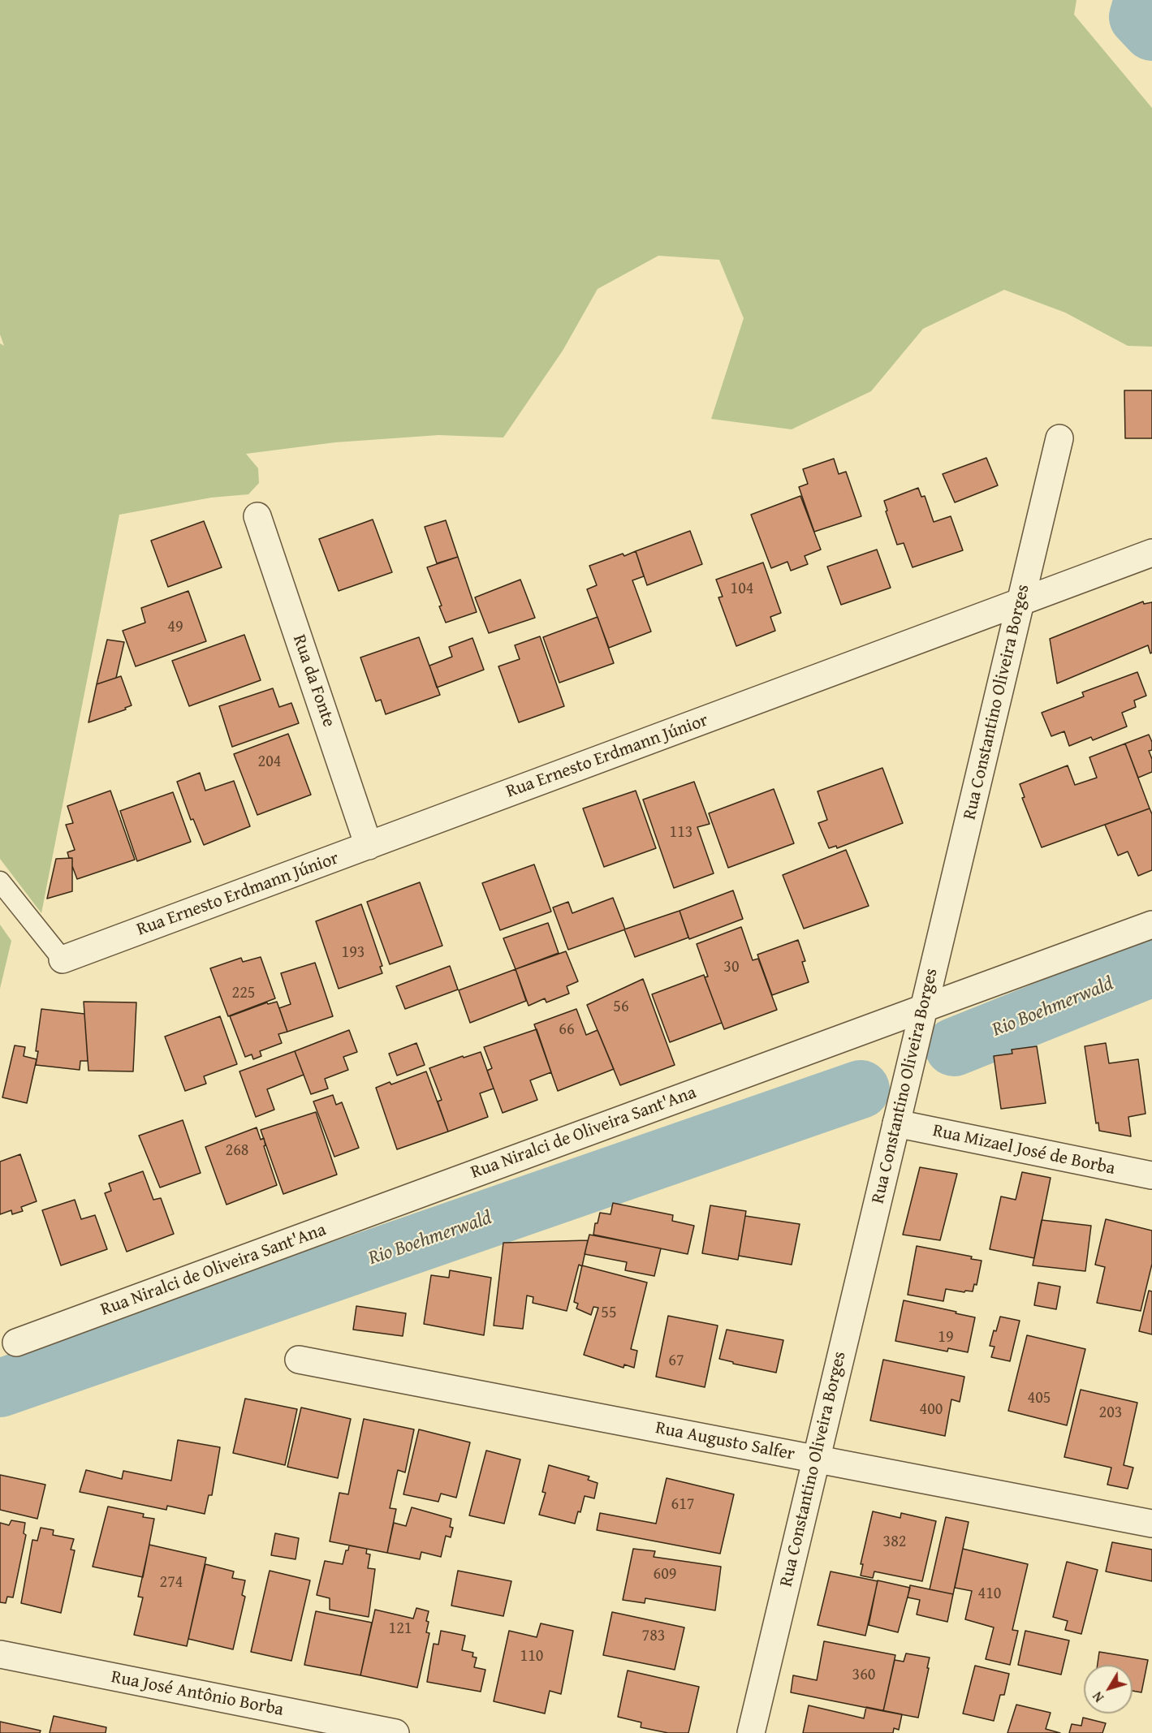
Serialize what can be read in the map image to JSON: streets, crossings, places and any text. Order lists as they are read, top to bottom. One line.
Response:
{"streets":{"street":["Rua da Fonte","Rua Constantino Oliveira Borges","Rua Ernesto Erdmann Júnior","Rua Niralci de Oliveira Sant'Ana","Rua Mizael José de Borba","Rua Augusto Salfer","Rua José Antônio Borba"]},"crossings":[["Rua da Fonte","Rua Ernesto Erdmann Júnior"],["Rua Constantino Oliveira Borges","Rua Ernesto Erdmann Júnior"],["Rua Constantino Oliveira Borges","Rua Niralci de Oliveira Sant'Ana"],["Rua Constantino Oliveira Borges","Rua Mizael José de Borba"],["Rua Constantino Oliveira Borges","Rua Augusto Salfer"]],"water":["Rio Boehmerwald"],"house_numbers":["104","49","204","113","193","30","225","56","66","268","55","19","67","405","400","203","617","382","609","274","410","121","783","110","360"],"north":"bottom left"}
